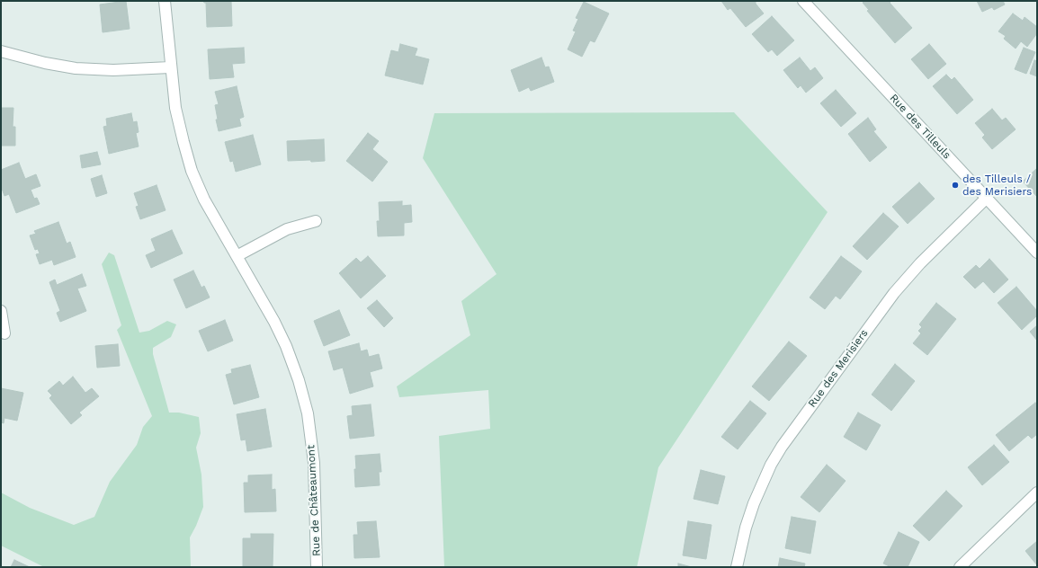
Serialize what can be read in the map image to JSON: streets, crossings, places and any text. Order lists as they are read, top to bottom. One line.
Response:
{"streets":{"street":["Rue des Tilleuls","Rue des Merisiers","Rue de Châteaumont"]},"crossings":[["Rue des Tilleuls","Rue des Merisiers"]],"places":["des Tilleuls / des Merisiers"]}
